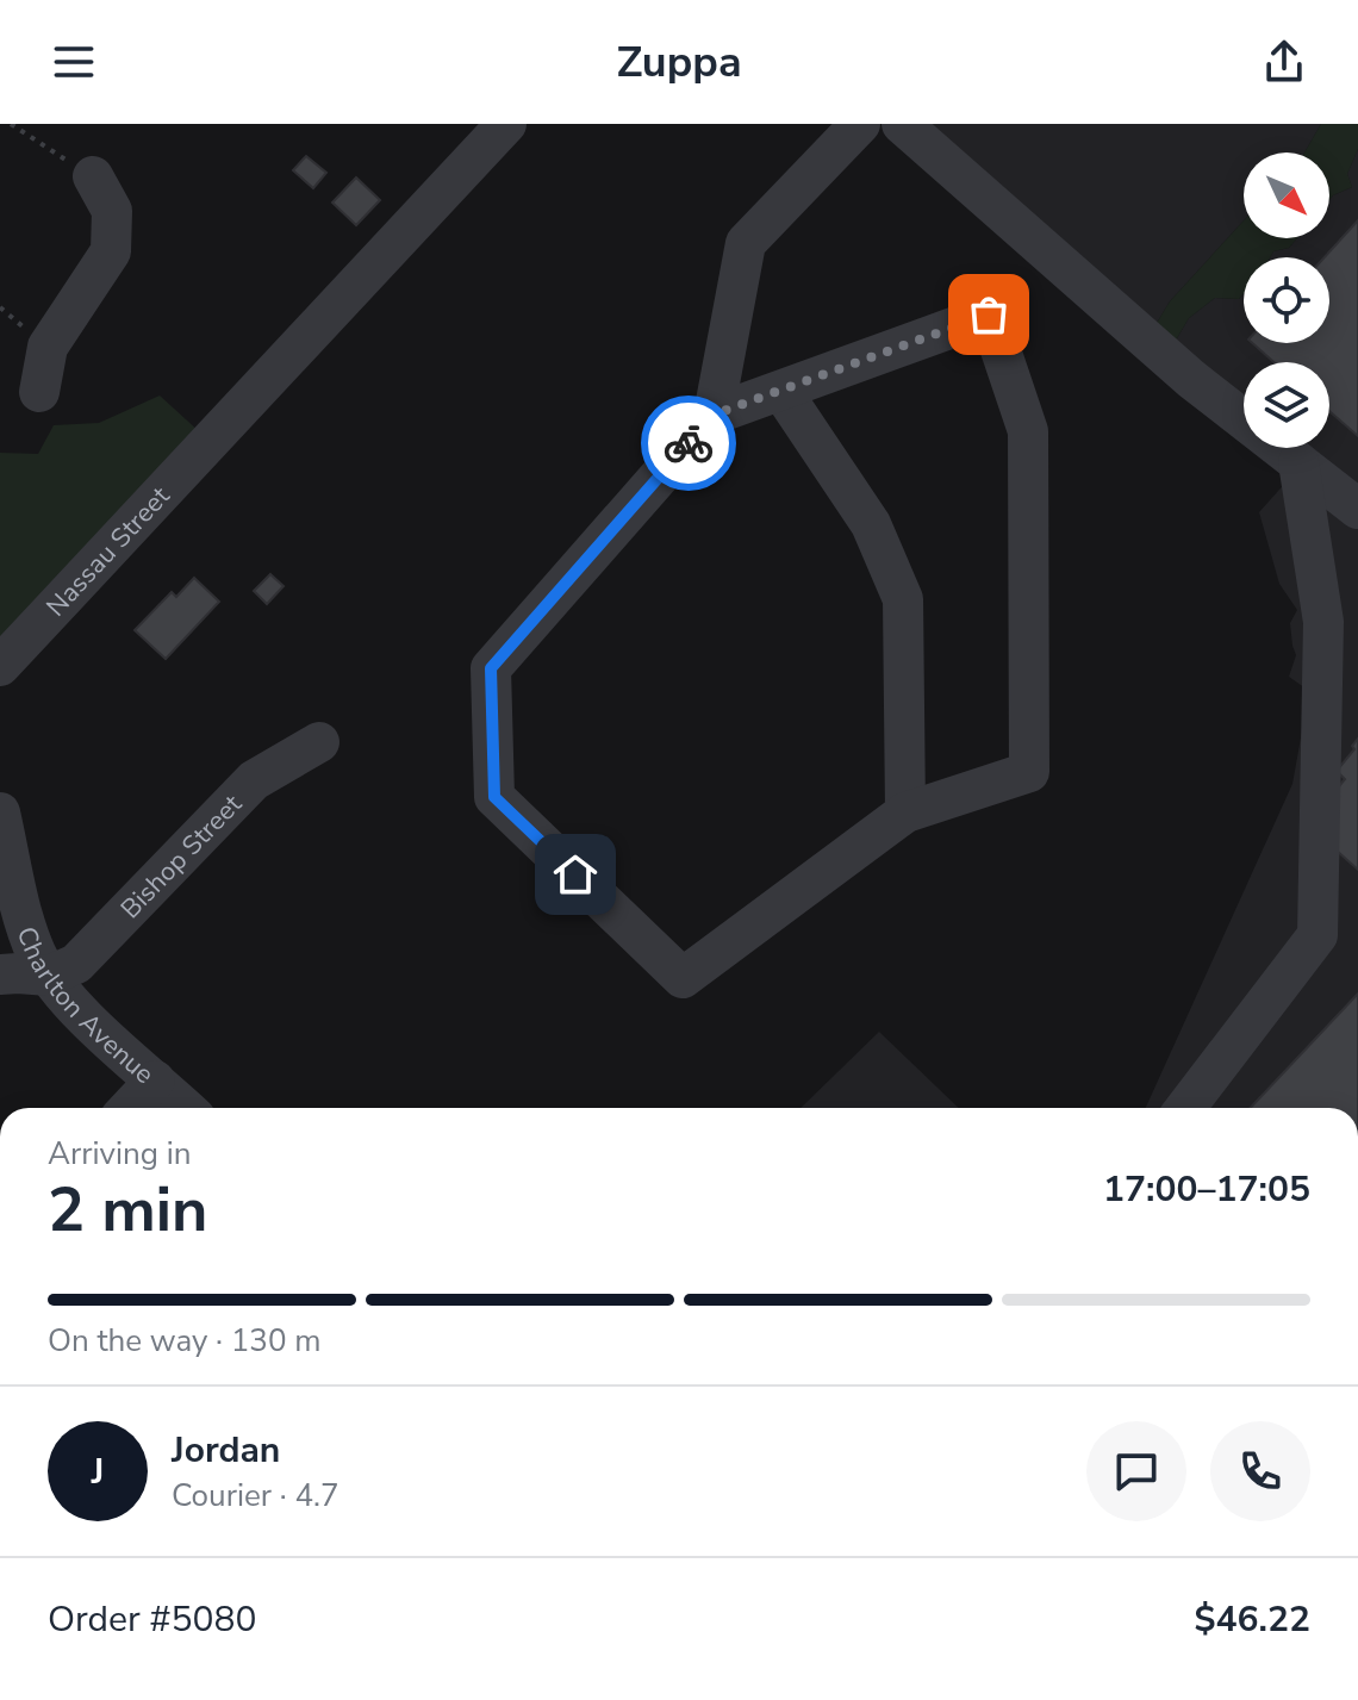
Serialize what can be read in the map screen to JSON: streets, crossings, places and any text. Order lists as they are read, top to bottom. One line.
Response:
{"streets":{"street":["Nassau Street","Bishop Street","Charlton Avenue"]},"crossings":[["Bishop Street","Charlton Avenue"]],"north":"bottom right","page":{"header":"Zuppa","heading":["2 min","Arriving in","17:00–17:05"],"panel":["Jordan","Courier · 4.7","Order #5080","$46.22"],"bar":"On the way · 130 m","round":"J"}}
